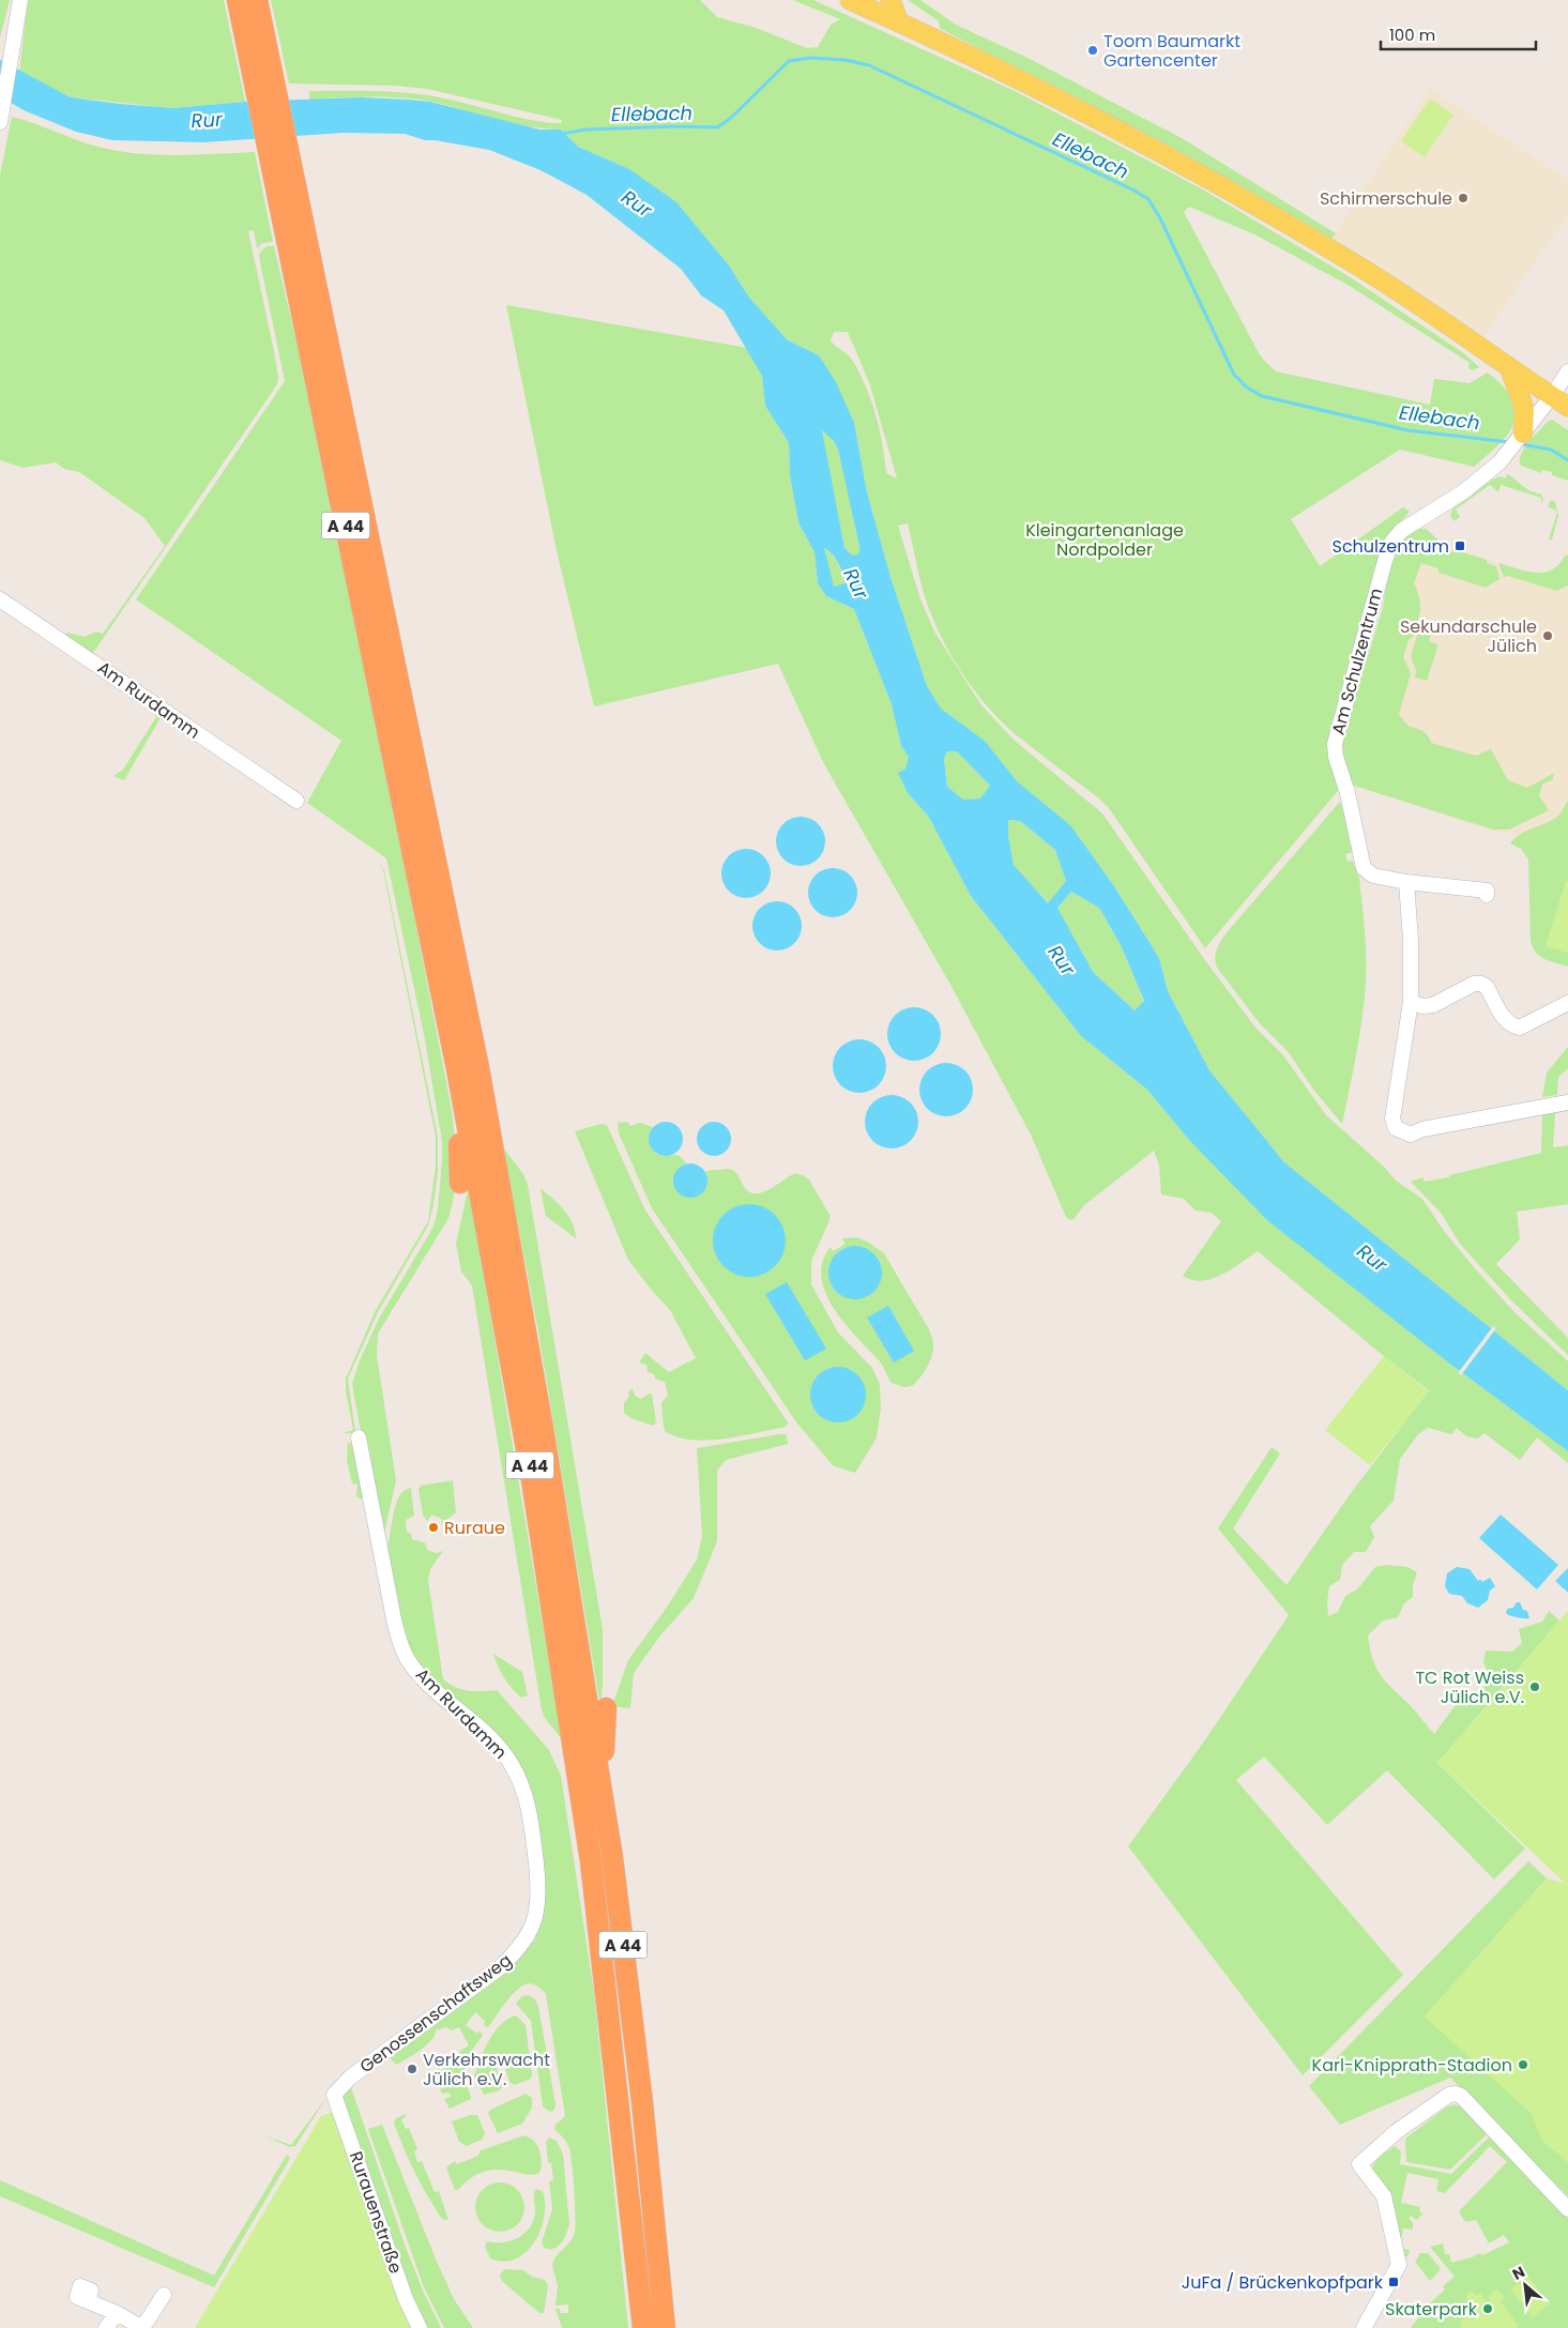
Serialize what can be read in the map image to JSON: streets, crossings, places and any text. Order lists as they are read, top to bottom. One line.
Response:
{"streets":{"highway":["A 44"],"street":["Am Schulzentrum","Am Rurdamm","Genossenschaftsweg","Rurauenstraße"]},"crossings":[["Am Rurdamm","Genossenschaftsweg"],["Genossenschaftsweg","Rurauenstraße"]],"water":["Ellebach","Rur"],"parks":["Kleingartenanlage Nordpolder"],"places":{"other":["Toom Baumarkt Gartencenter","Schirmerschule","Sekundarschule Jülich","Ruraue","TC Rot Weiss Jülich e.V.","Karl-Knipprath-Stadion","Verkehrswacht Jülich e.V.","Skaterpark"],"transit":["Schulzentrum","JuFa / Brückenkopfpark"]},"scale_bar":"100 m","north":"top left"}
